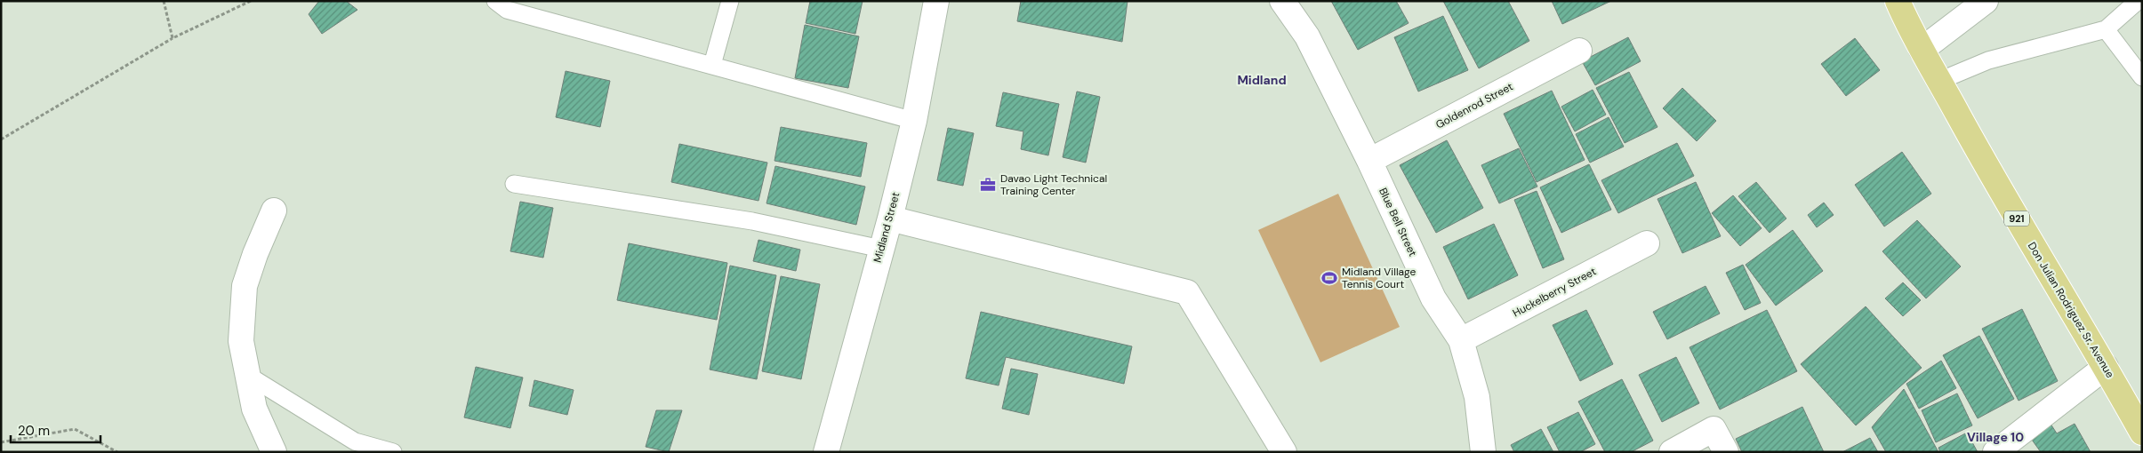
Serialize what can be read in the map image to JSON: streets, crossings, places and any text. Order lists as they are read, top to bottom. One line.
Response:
{"streets":{"main road":["921","Don Julian Rodriguez Sr. Avenue"],"street":["Goldenrod Street","Blue Bell Street","Midland Street","Huckelberry Street"]},"crossings":[["Goldenrod Street","Blue Bell Street"],["Blue Bell Street","Huckelberry Street"]],"districts":["Midland","Village 10"],"places":{"office":["Davao Light Technical Training Center"],"sports":["Midland Village Tennis Court"]},"scale_bar":"20 m"}
